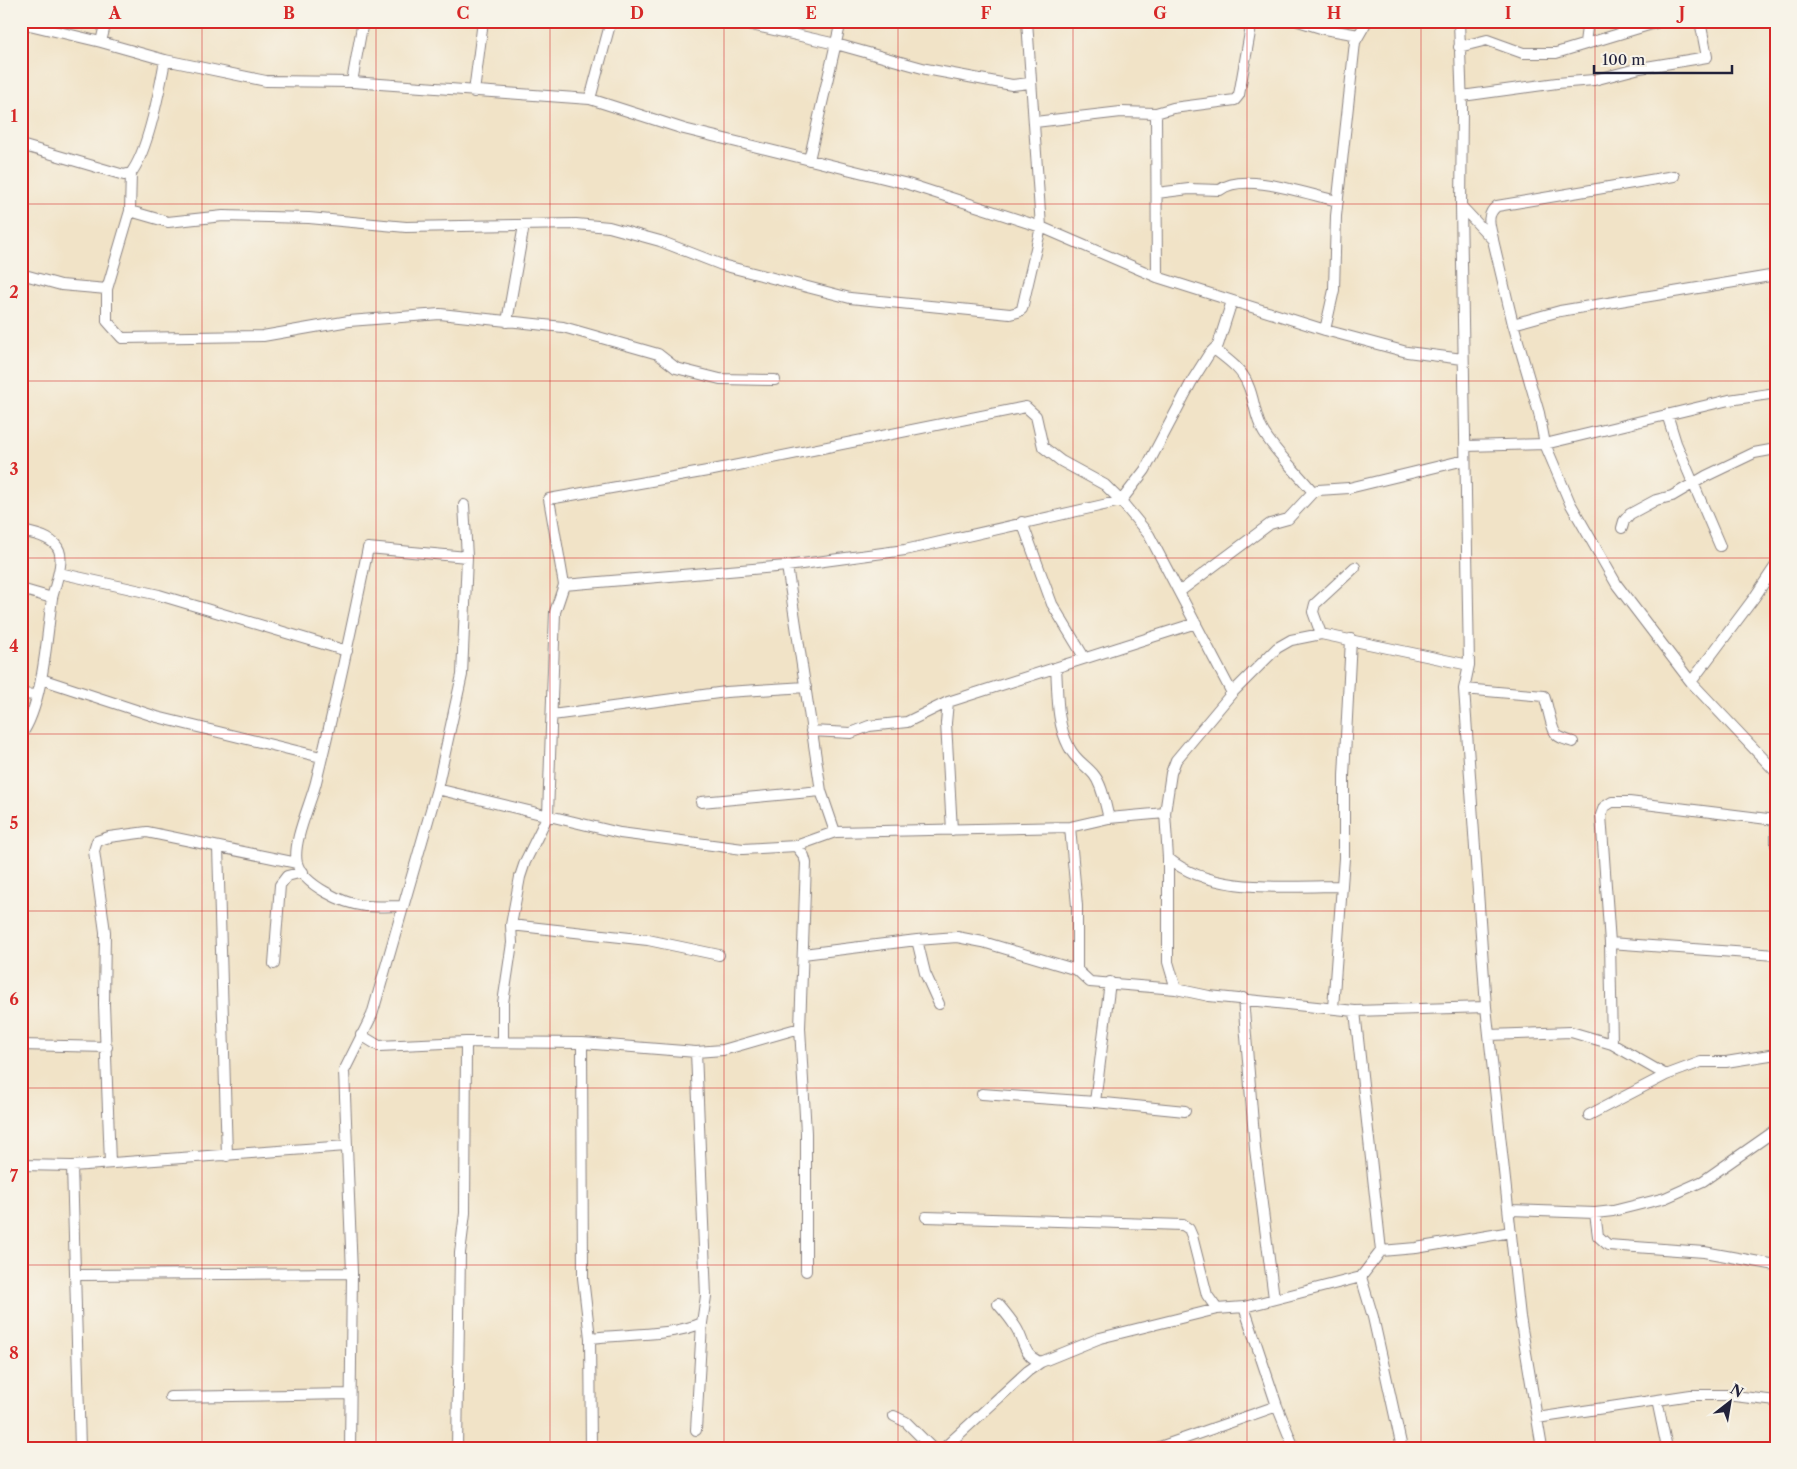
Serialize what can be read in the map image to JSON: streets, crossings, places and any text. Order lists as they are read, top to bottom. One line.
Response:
{"scale_bar":"100 m","north":"top right","grid":{"columns":["A","B","C","D","E","F","G","H","I","J"],"rows":["1","2","3","4","5","6","7","8"]}}
